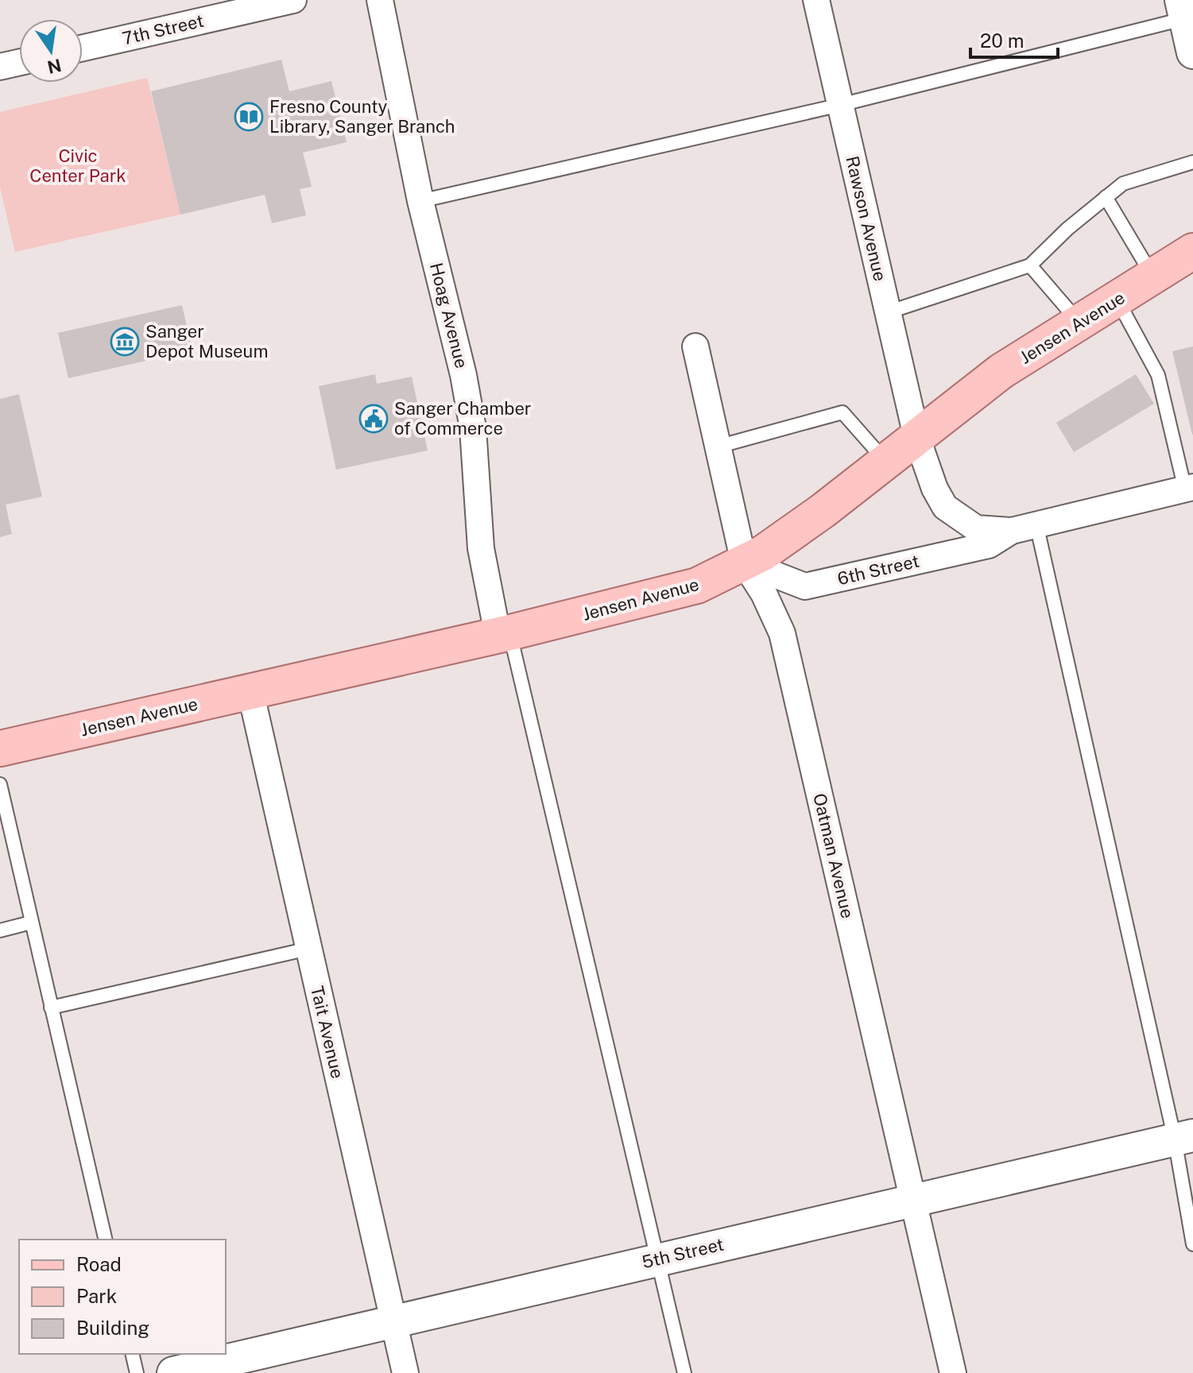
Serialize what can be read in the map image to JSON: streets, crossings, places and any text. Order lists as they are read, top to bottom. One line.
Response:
{"streets":{"main road":["Jensen Avenue"],"street":["7th Street","Rawson Avenue","Hoag Avenue","6th Street","Oatman Avenue","Tait Avenue","5th Street"]},"crossings":[["Rawson Avenue","Jensen Avenue"],["Rawson Avenue","6th Street"],["Hoag Avenue","Jensen Avenue"],["Jensen Avenue","6th Street"],["Jensen Avenue","Oatman Avenue"],["Jensen Avenue","Tait Avenue"],["6th Street","Oatman Avenue"],["Oatman Avenue","5th Street"],["Tait Avenue","5th Street"]],"parks":["Civic Center Park"],"places":{"library":["Fresno County Library, Sanger Branch"],"museum":["Sanger Depot Museum"],"public building":["Sanger Chamber of Commerce"]},"legend":["Road","Park","Building"],"scale_bar":"20 m","north":"bottom"}
